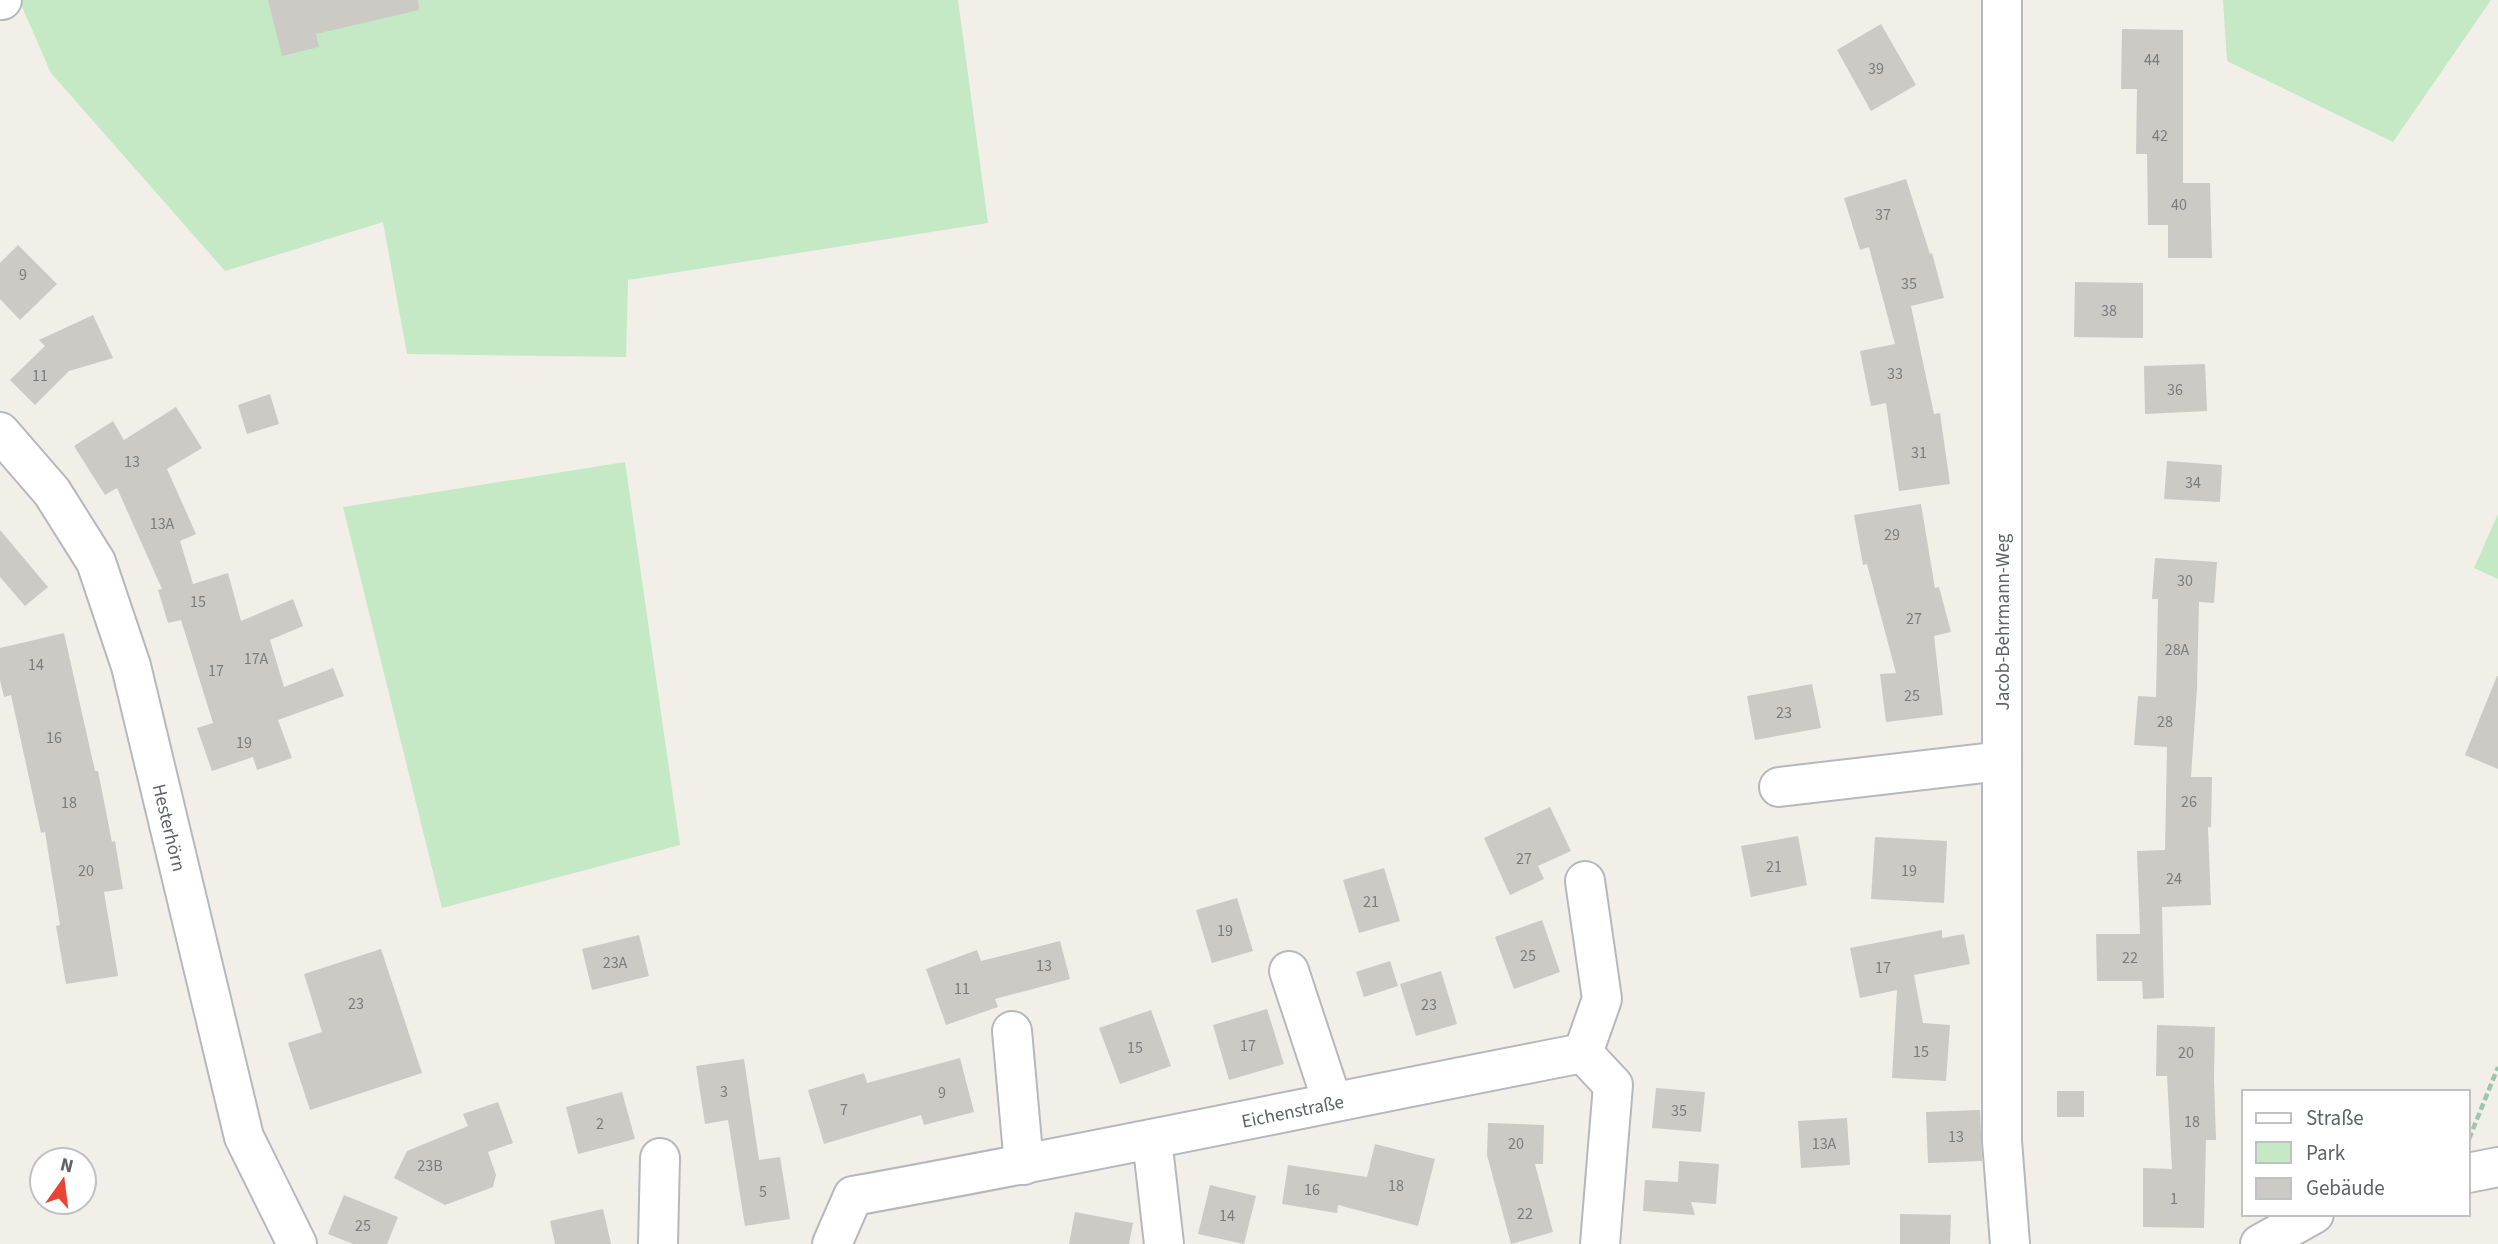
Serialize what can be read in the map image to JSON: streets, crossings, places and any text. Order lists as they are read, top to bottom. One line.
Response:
{"streets":{"street":["Jacob-Behrmann-Weg","Hesterhörn","Eichenstraße"]},"house_numbers":["44","39","42","40","37","9","35","38","33","11","36","31","13","34","13A","29","30","15","27","28A","17A","14","17","25","23","28","16","19","26","18","27","21","20","19","24","21","19","25","22","23A","13","17","11","23","23","17","15","15","20","3","9","7","35","18","2","13","20","13A","23B","18","16","5","1","22","14","25"],"legend":["Straße","Park","Gebäude"],"north":"top"}
